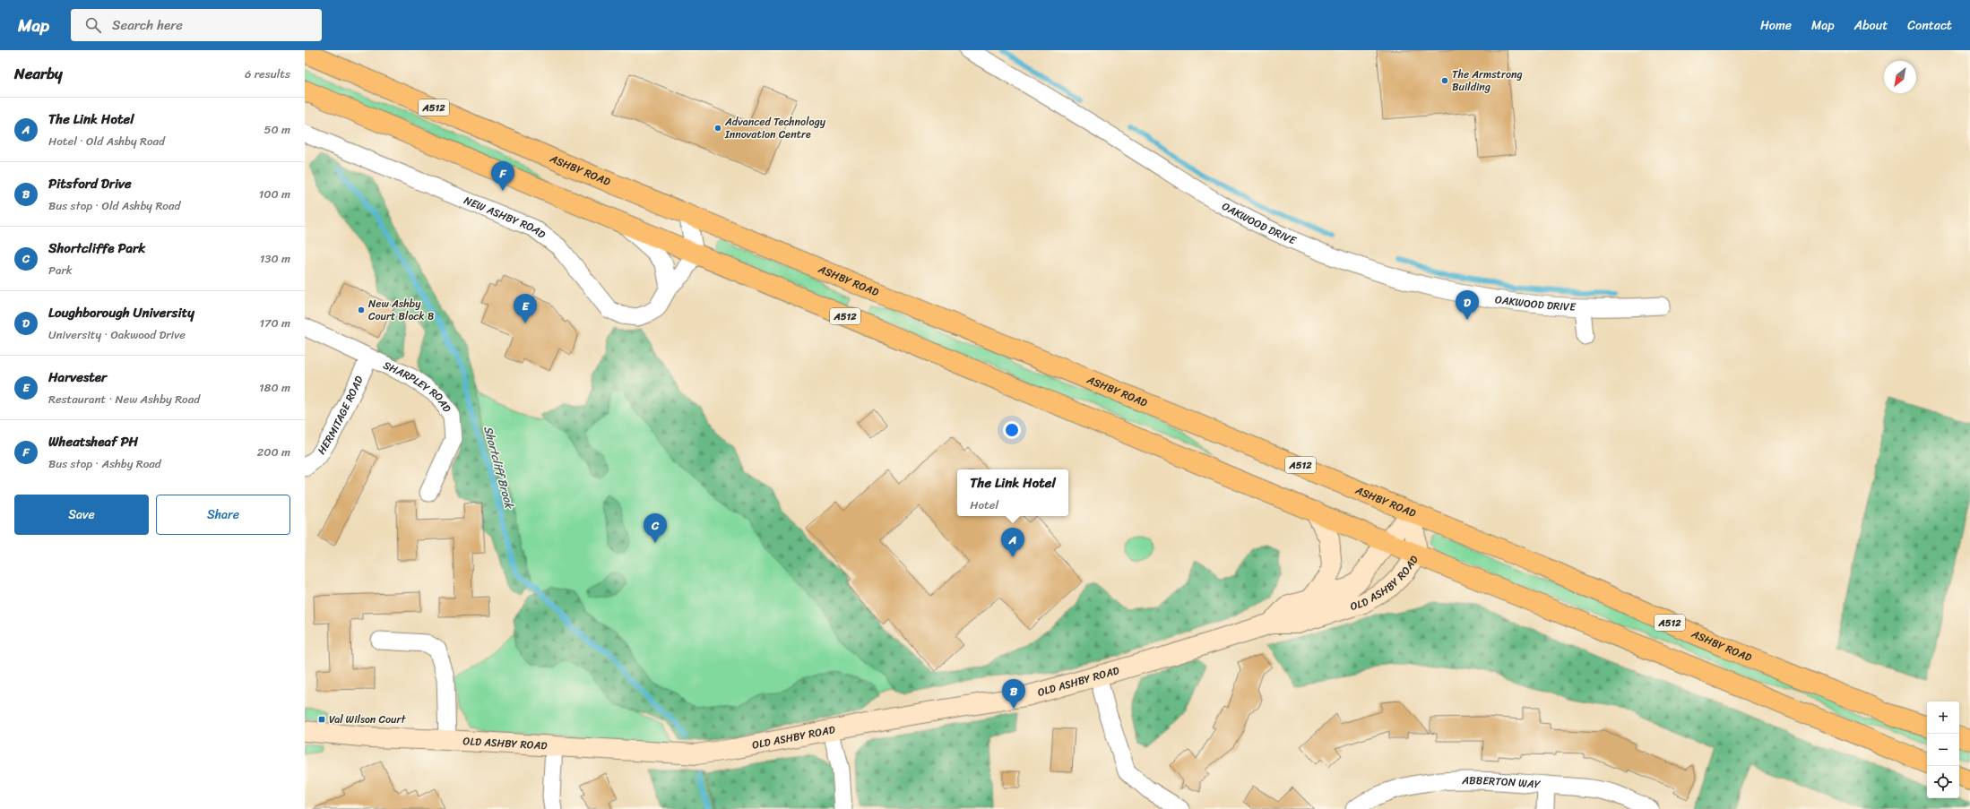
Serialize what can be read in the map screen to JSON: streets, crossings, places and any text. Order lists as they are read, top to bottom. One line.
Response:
{"streets":{"main road":["A512","ASHBY ROAD"],"street":["NEW ASHBY ROAD","OAKWOOD DRIVE","SHARPLEY ROAD","HERMITAGE ROAD","OLD ASHBY ROAD","ABBERTON WAY"]},"crossings":[["A512","NEW ASHBY ROAD"],["A512","OLD ASHBY ROAD"],["ASHBY ROAD","OLD ASHBY ROAD"],["SHARPLEY ROAD","HERMITAGE ROAD"]],"water":["Shortcliff Brook"],"places":{"other":["The Armstrong Building","Advanced Technology Innovation Centre","New Ashby Court Block B"],"transit":["Val Wilson Court"]},"north":"bottom left","page":{"header":"Map","search":"Search here","nav":["Home","Map","About","Contact"],"heading":["Nearby","6 results"],"list":[{"mark":"A","name":"The Link Hotel","note":"Hotel · Old Ashby Road","value":"50 m"},{"mark":"B","name":"Pitsford Drive","note":"Bus stop · Old Ashby Road","value":"100 m"},{"mark":"C","name":"Shortcliffe Park","note":"Park","value":"130 m"},{"mark":"D","name":"Loughborough University","note":"University · Oakwood Drive","value":"170 m"},{"mark":"E","name":"Harvester","note":"Restaurant · New Ashby Road","value":"180 m"},{"mark":"F","name":"Wheatsheaf PH","note":"Bus stop · Ashby Road","value":"200 m"}],"pins":["F","D","E","C","A","B"],"popup":["The Link Hotel","Hotel"],"buttons":["Save","Share"],"map_buttons":["+","−"]}}
